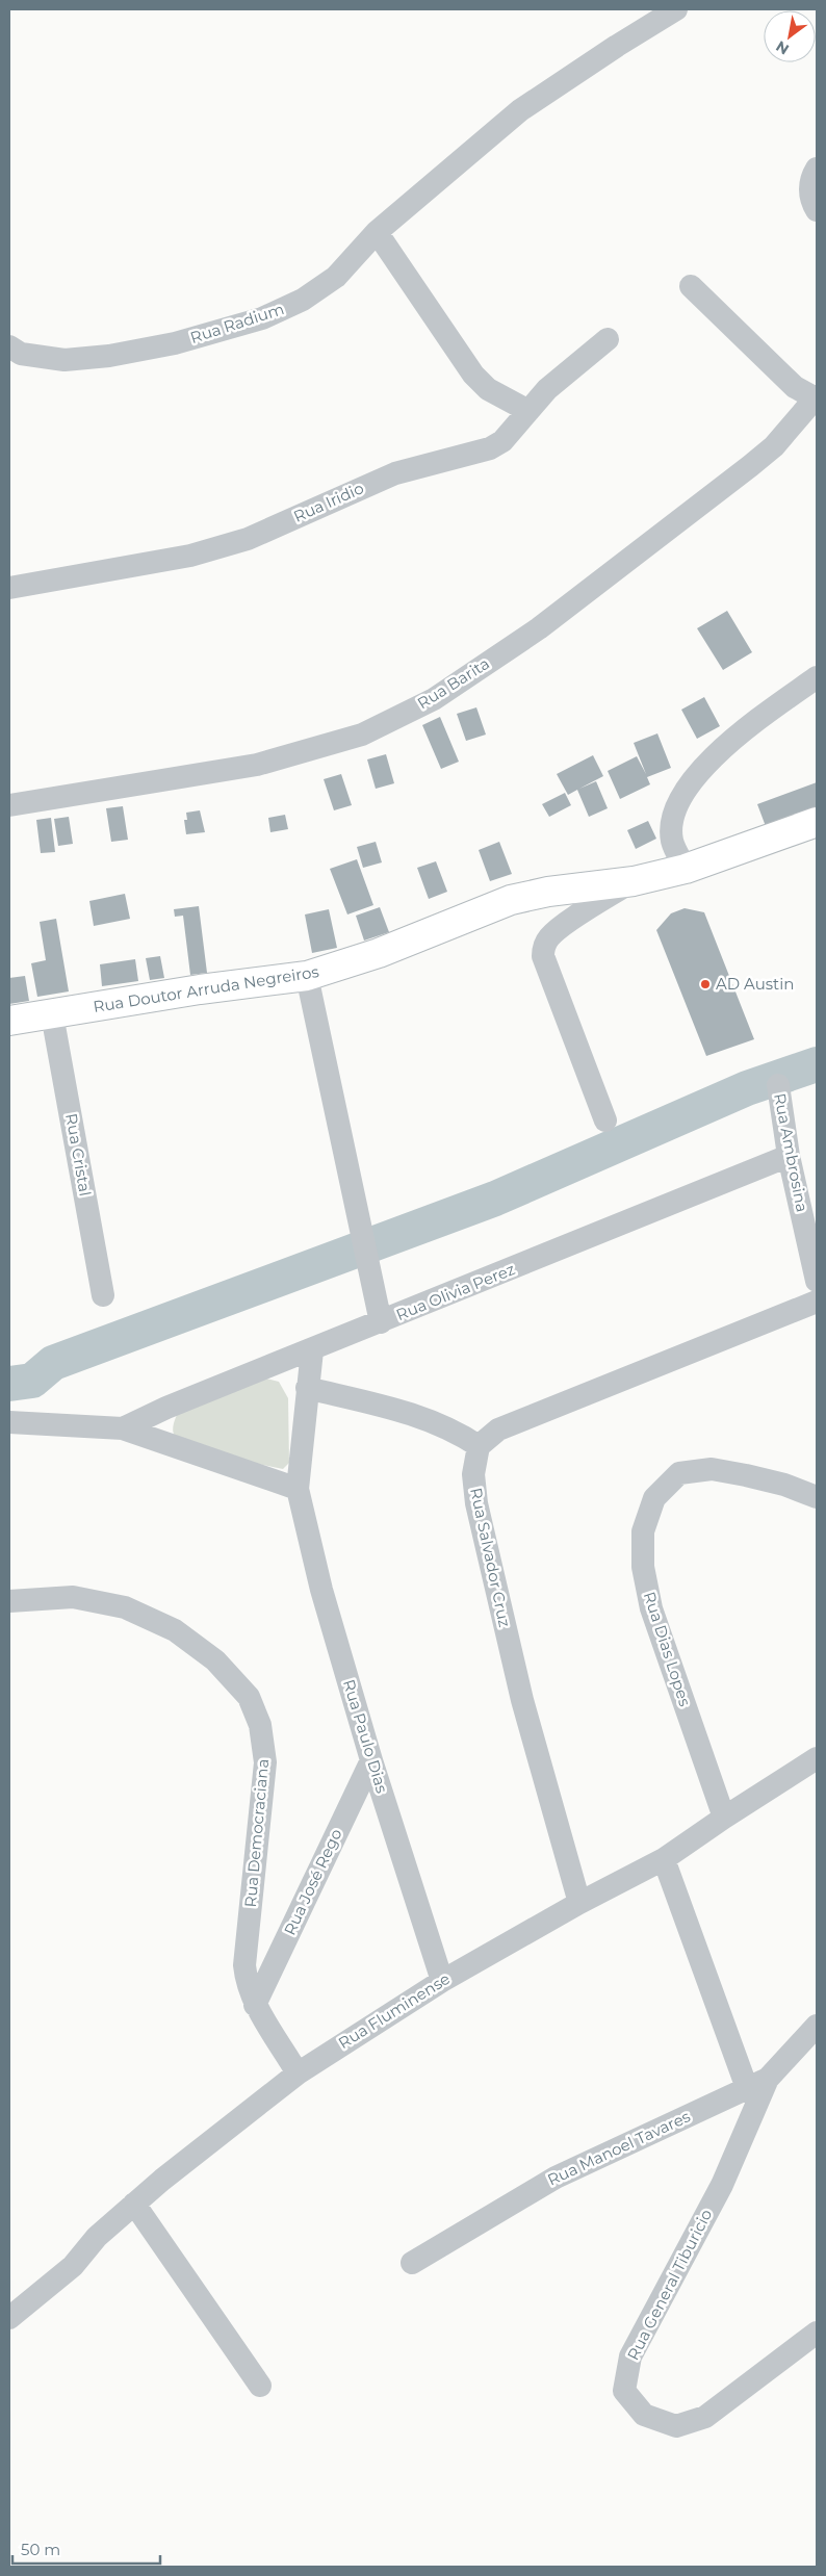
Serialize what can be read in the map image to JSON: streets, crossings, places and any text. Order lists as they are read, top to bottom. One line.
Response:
{"streets":{"street":["Rua Radium","Rua Iridio","Rua Barita","Rua Doutor Arruda Negreiros","Rua Ambrosina","Rua Cristal","Rua Olivia Perez","Rua Salvador Cruz","Rua Dias Lopes","Rua Paulo Dias","Rua Democraciana","Rua José Rego","Rua Fluminense","Rua Manoel Tavares","Rua General Tiburicio"]},"crossings":[["Rua Doutor Arruda Negreiros","Rua Cristal"],["Rua Ambrosina","Rua Olivia Perez"],["Rua Olivia Perez","Rua Paulo Dias"],["Rua Salvador Cruz","Rua Fluminense"],["Rua Dias Lopes","Rua Fluminense"],["Rua Paulo Dias","Rua José Rego"],["Rua Paulo Dias","Rua Fluminense"],["Rua Democraciana","Rua José Rego"],["Rua Democraciana","Rua Fluminense"],["Rua Manoel Tavares","Rua General Tiburicio"]],"places":["AD Austin"],"scale_bar":"50 m","north":"bottom left"}
